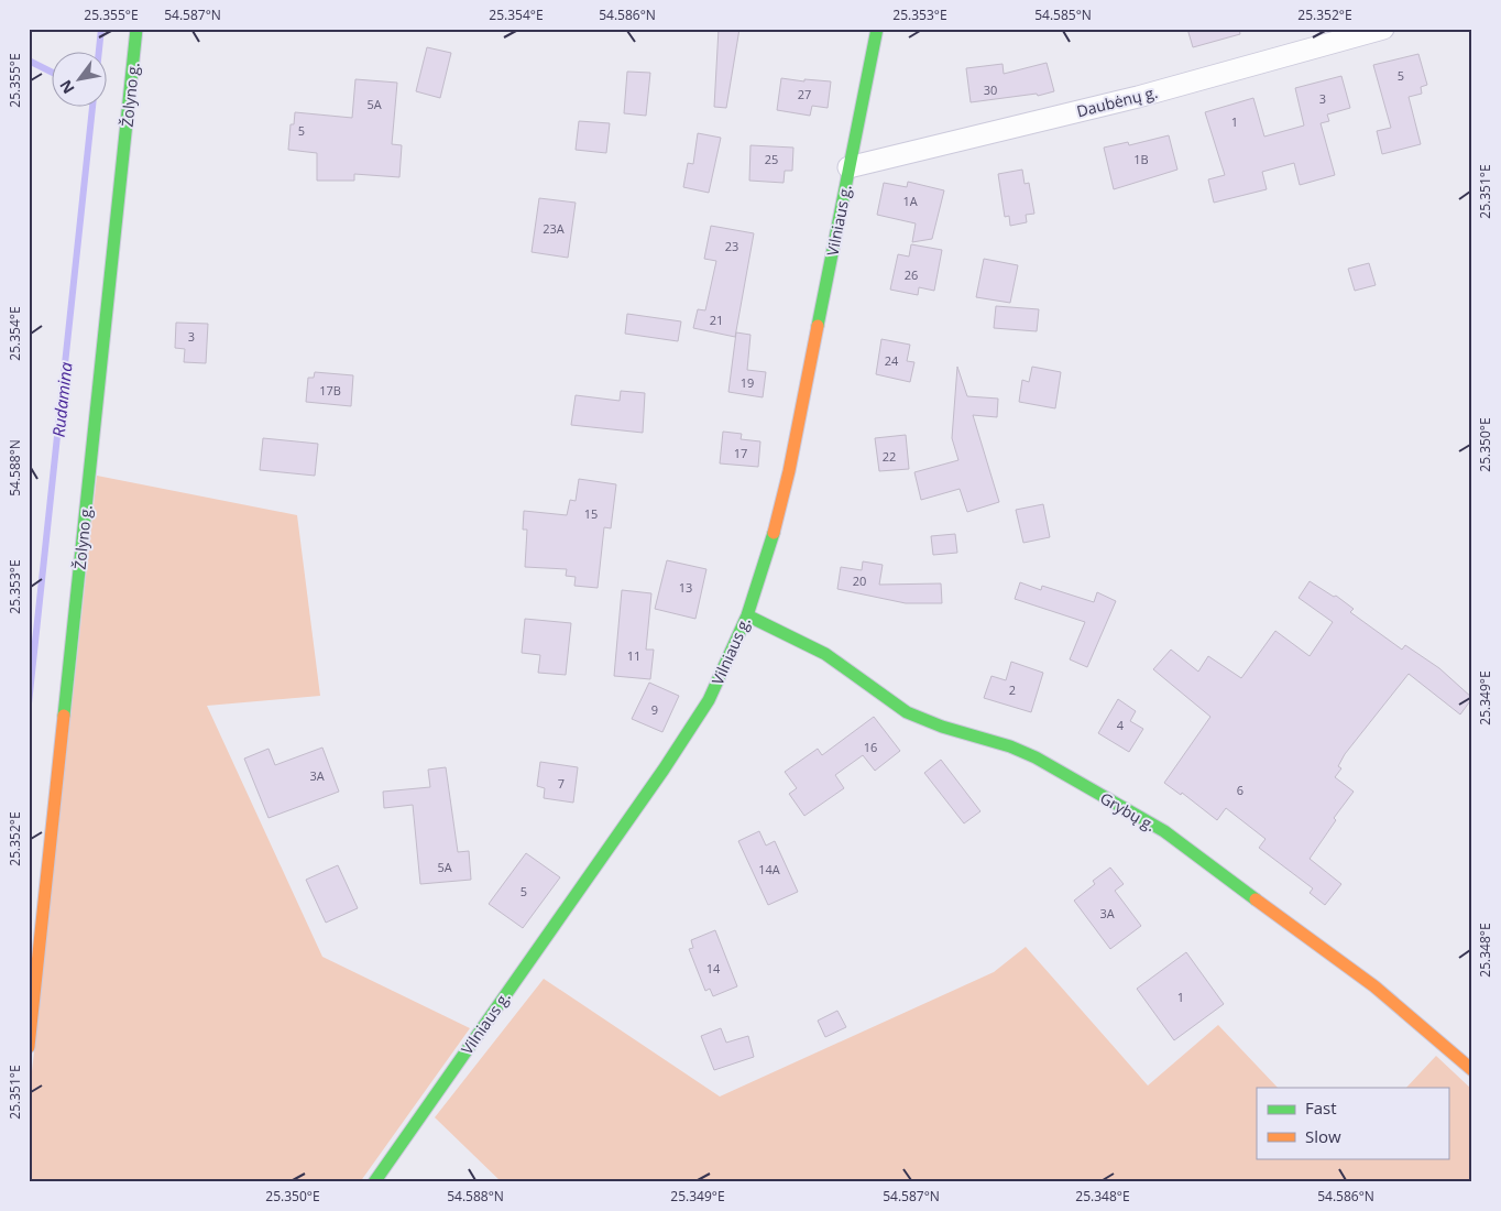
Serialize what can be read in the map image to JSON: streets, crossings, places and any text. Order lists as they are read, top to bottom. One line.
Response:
{"streets":{"street":["Žolyno g.","Daubėnų g.","Vilniaus g.","Grybų g."]},"crossings":[["Daubėnų g.","Vilniaus g."],["Vilniaus g.","Grybų g."]],"water":["Rudamina"],"house_numbers":["5","30","27","3","5A","1","5","25","1B","1A","23A","23","26","21","3","24","19","17B","17","22","15","20","13","11","2","9","4","16","3A","7","6","5A","14A","5","3A","14","1"],"legend":["Fast","Slow"],"north":"bottom left","coordinates":["25.355°E","54.587°N","25.354°E","54.586°N","25.353°E","54.585°N","25.352°E","25.351°E","25.350°E","54.588°N","25.349°E","25.348°E"]}
